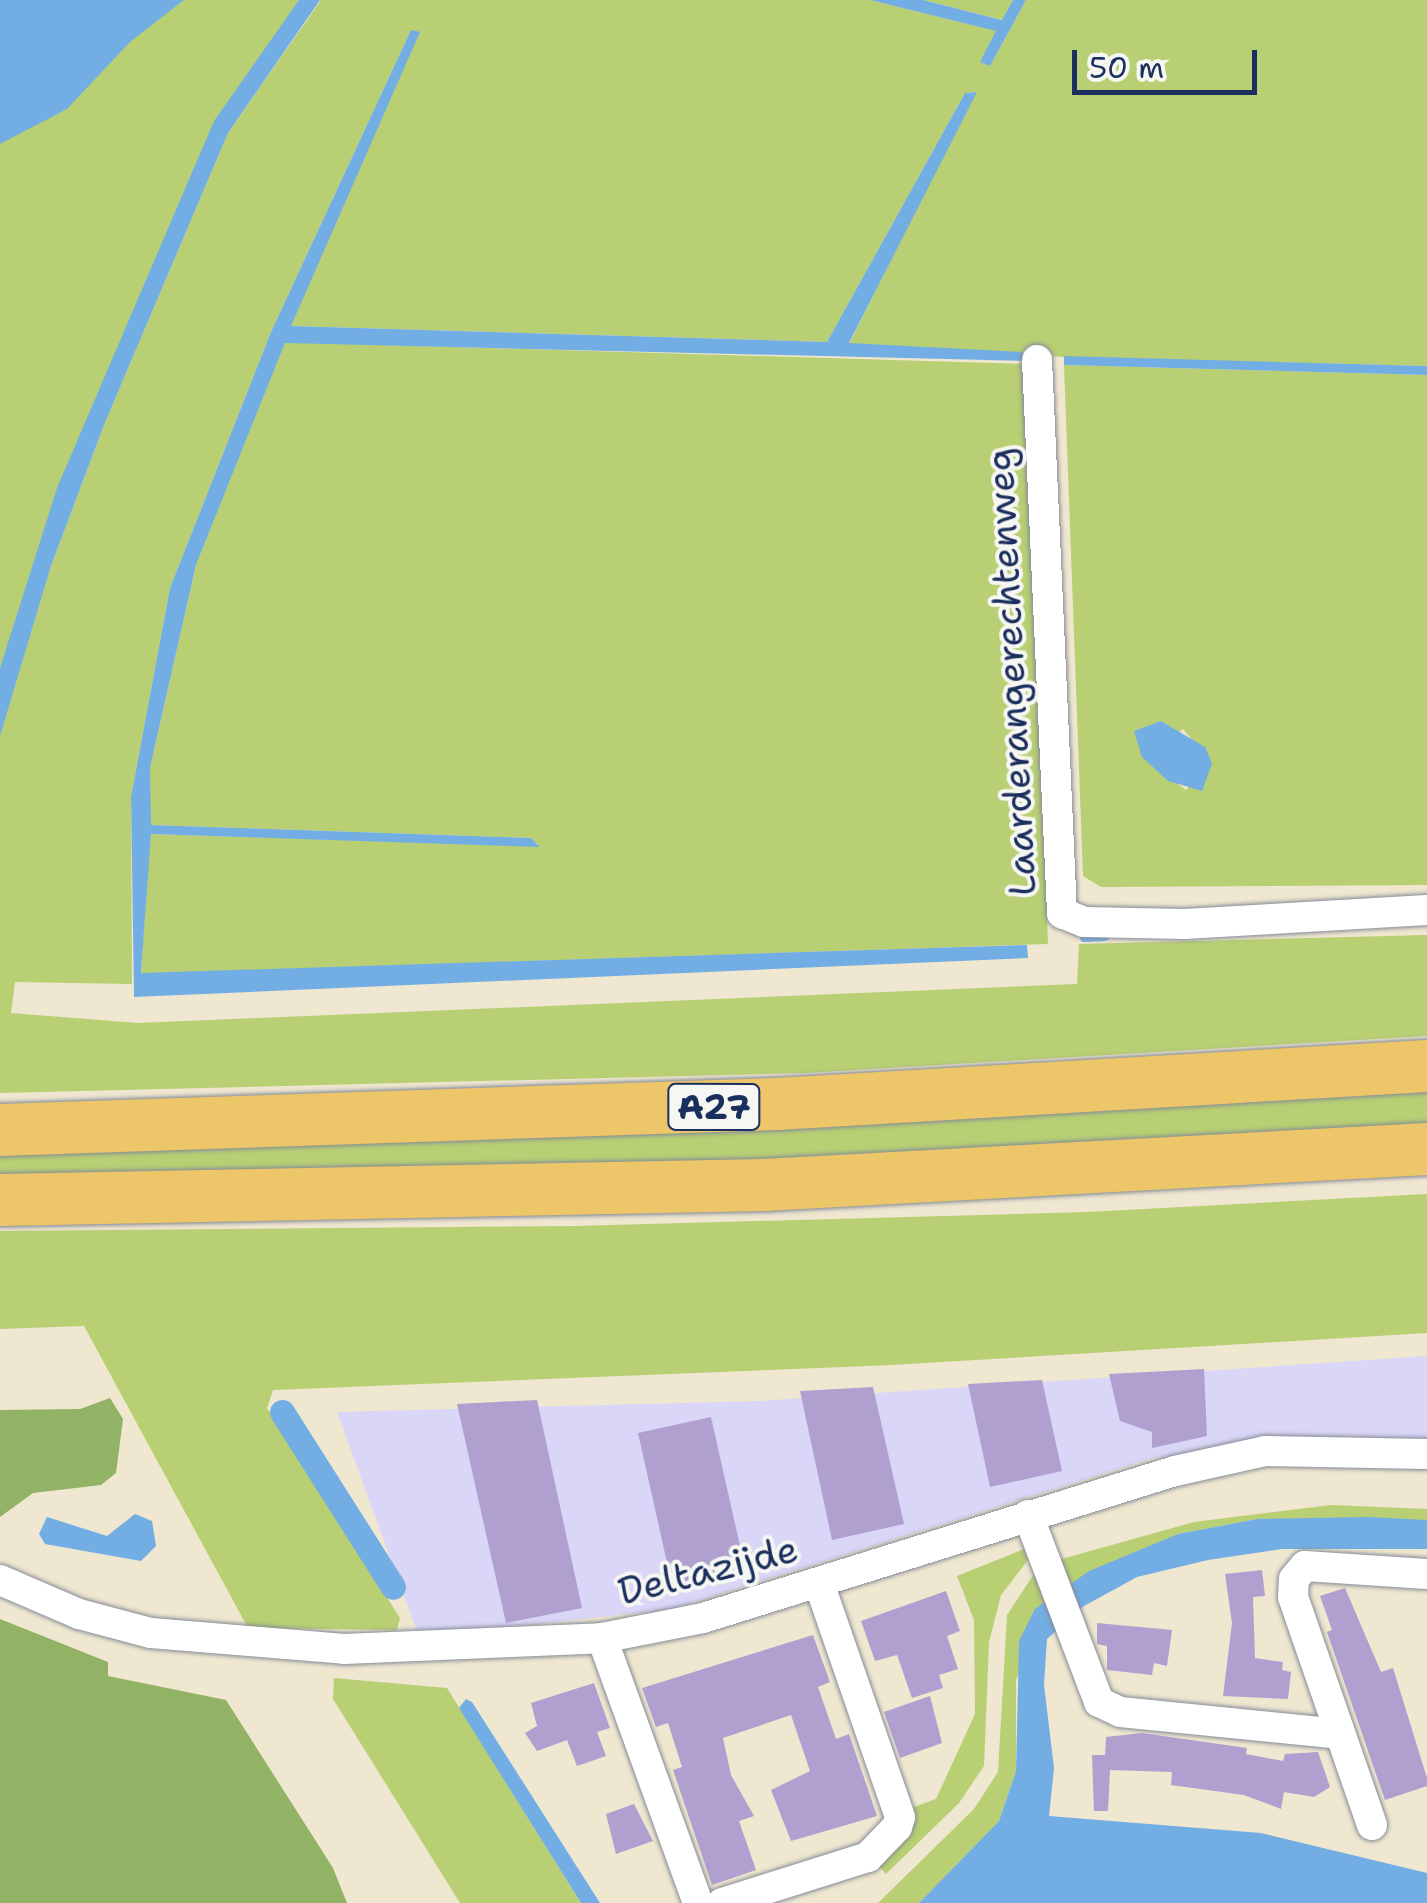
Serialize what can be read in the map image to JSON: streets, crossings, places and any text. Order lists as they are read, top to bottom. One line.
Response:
{"streets":{"highway":["A27"],"street":["Laarderangerechtenweg","Deltazijde"]},"scale_bar":"50 m"}
